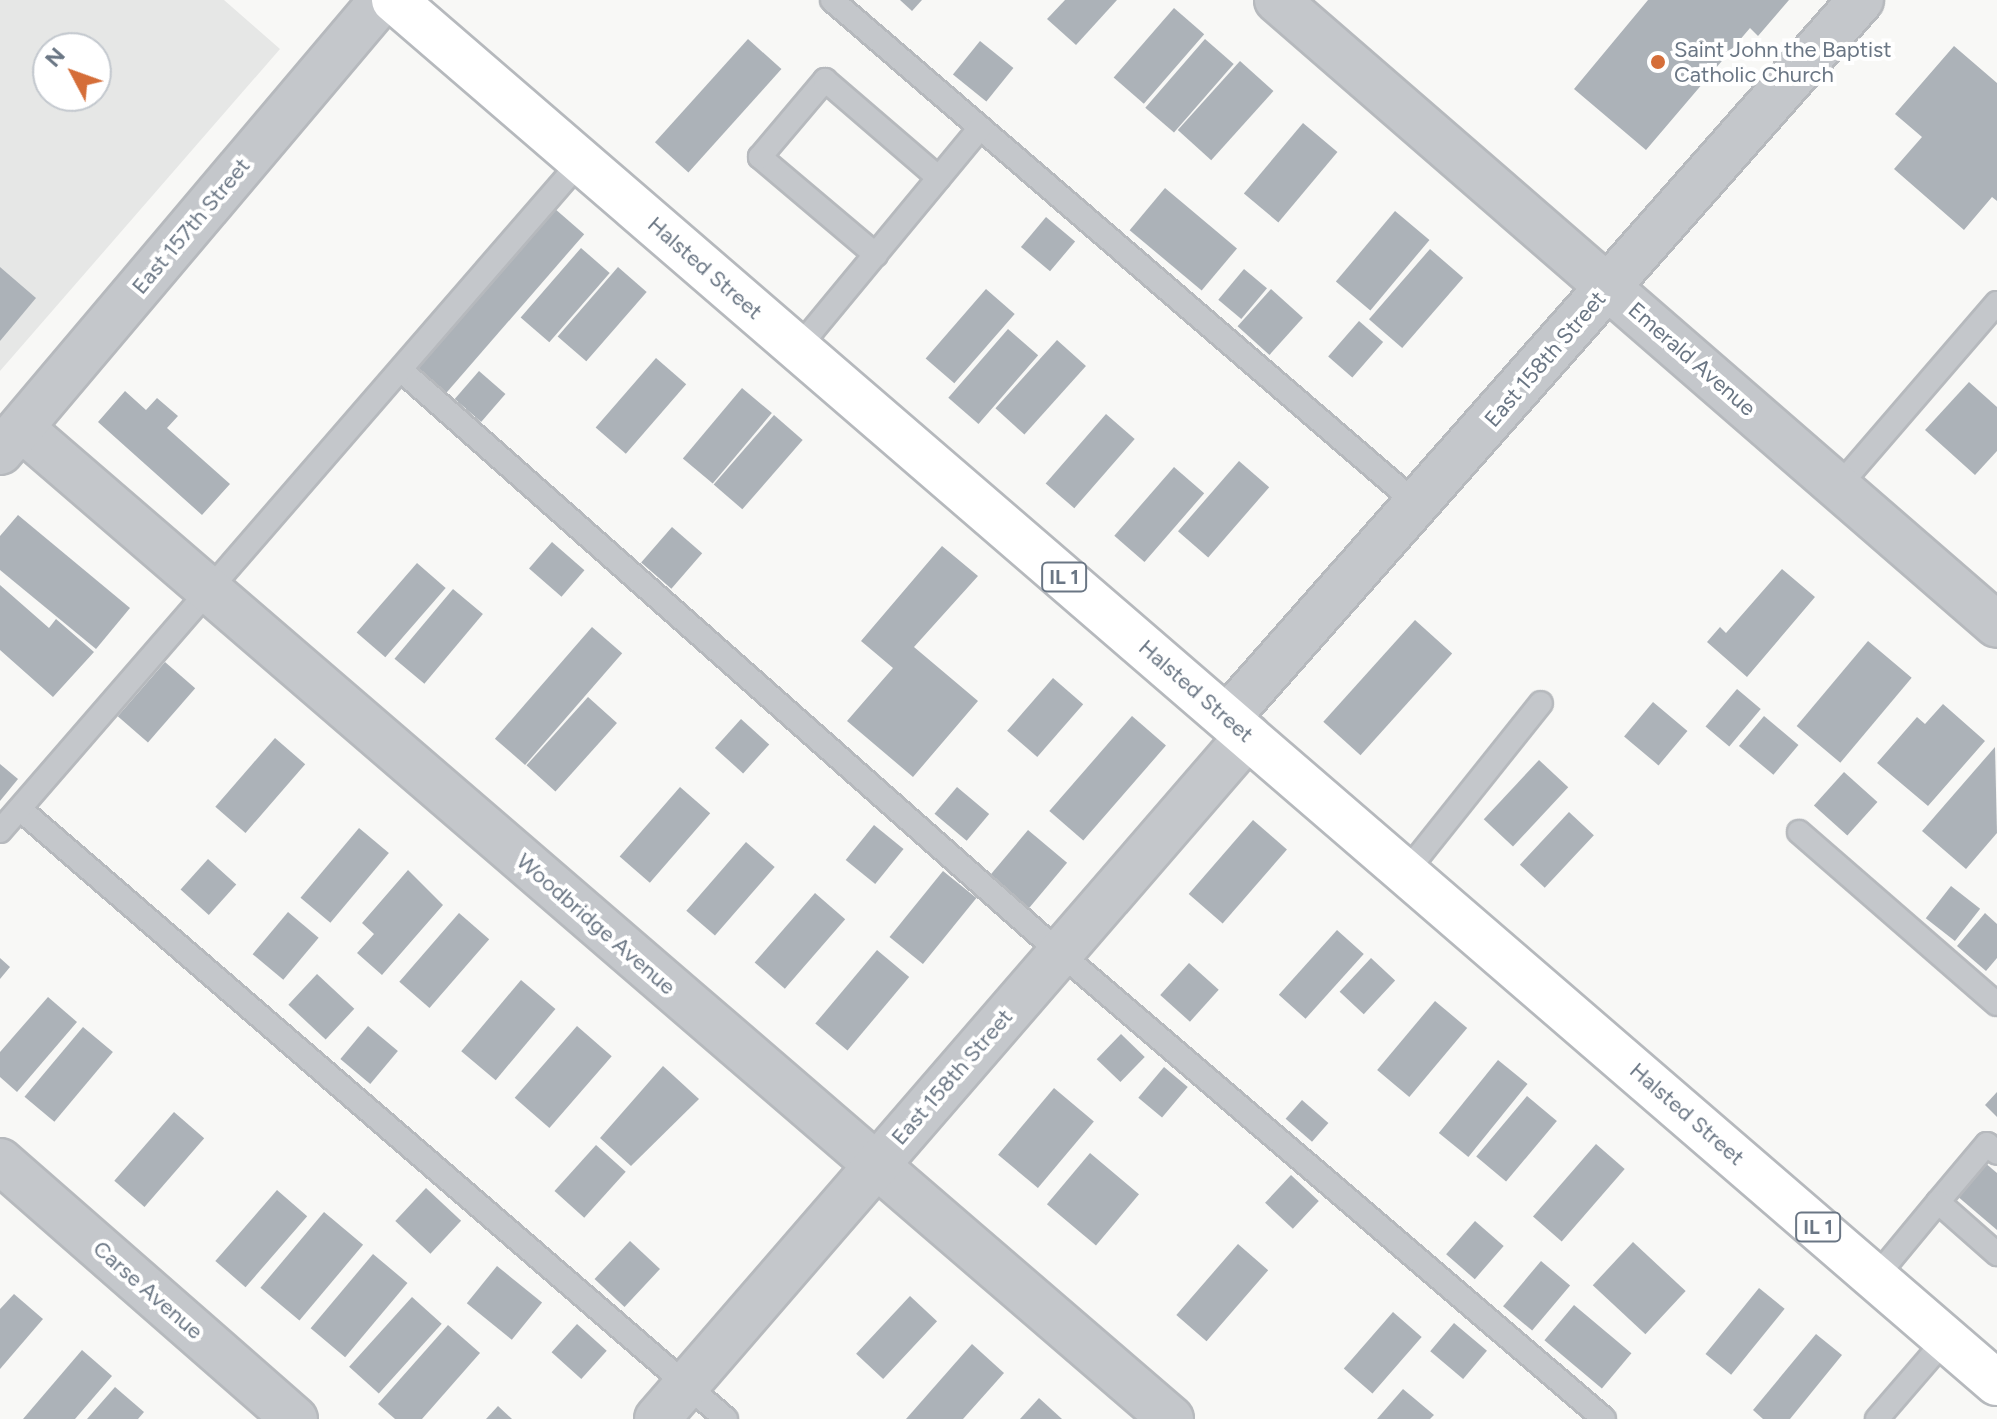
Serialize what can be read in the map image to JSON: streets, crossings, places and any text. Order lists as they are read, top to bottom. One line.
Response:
{"streets":{"main road":["Halsted Street","IL 1"],"street":["East 157th Street","East 158th Street","Emerald Avenue","Woodbridge Avenue","Carse Avenue"]},"crossings":[["East 157th Street","Woodbridge Avenue"],["Halsted Street","East 158th Street"],["East 158th Street","Emerald Avenue"],["East 158th Street","Woodbridge Avenue"]],"places":["Saint John the Baptist Catholic Church"],"north":"top left"}
